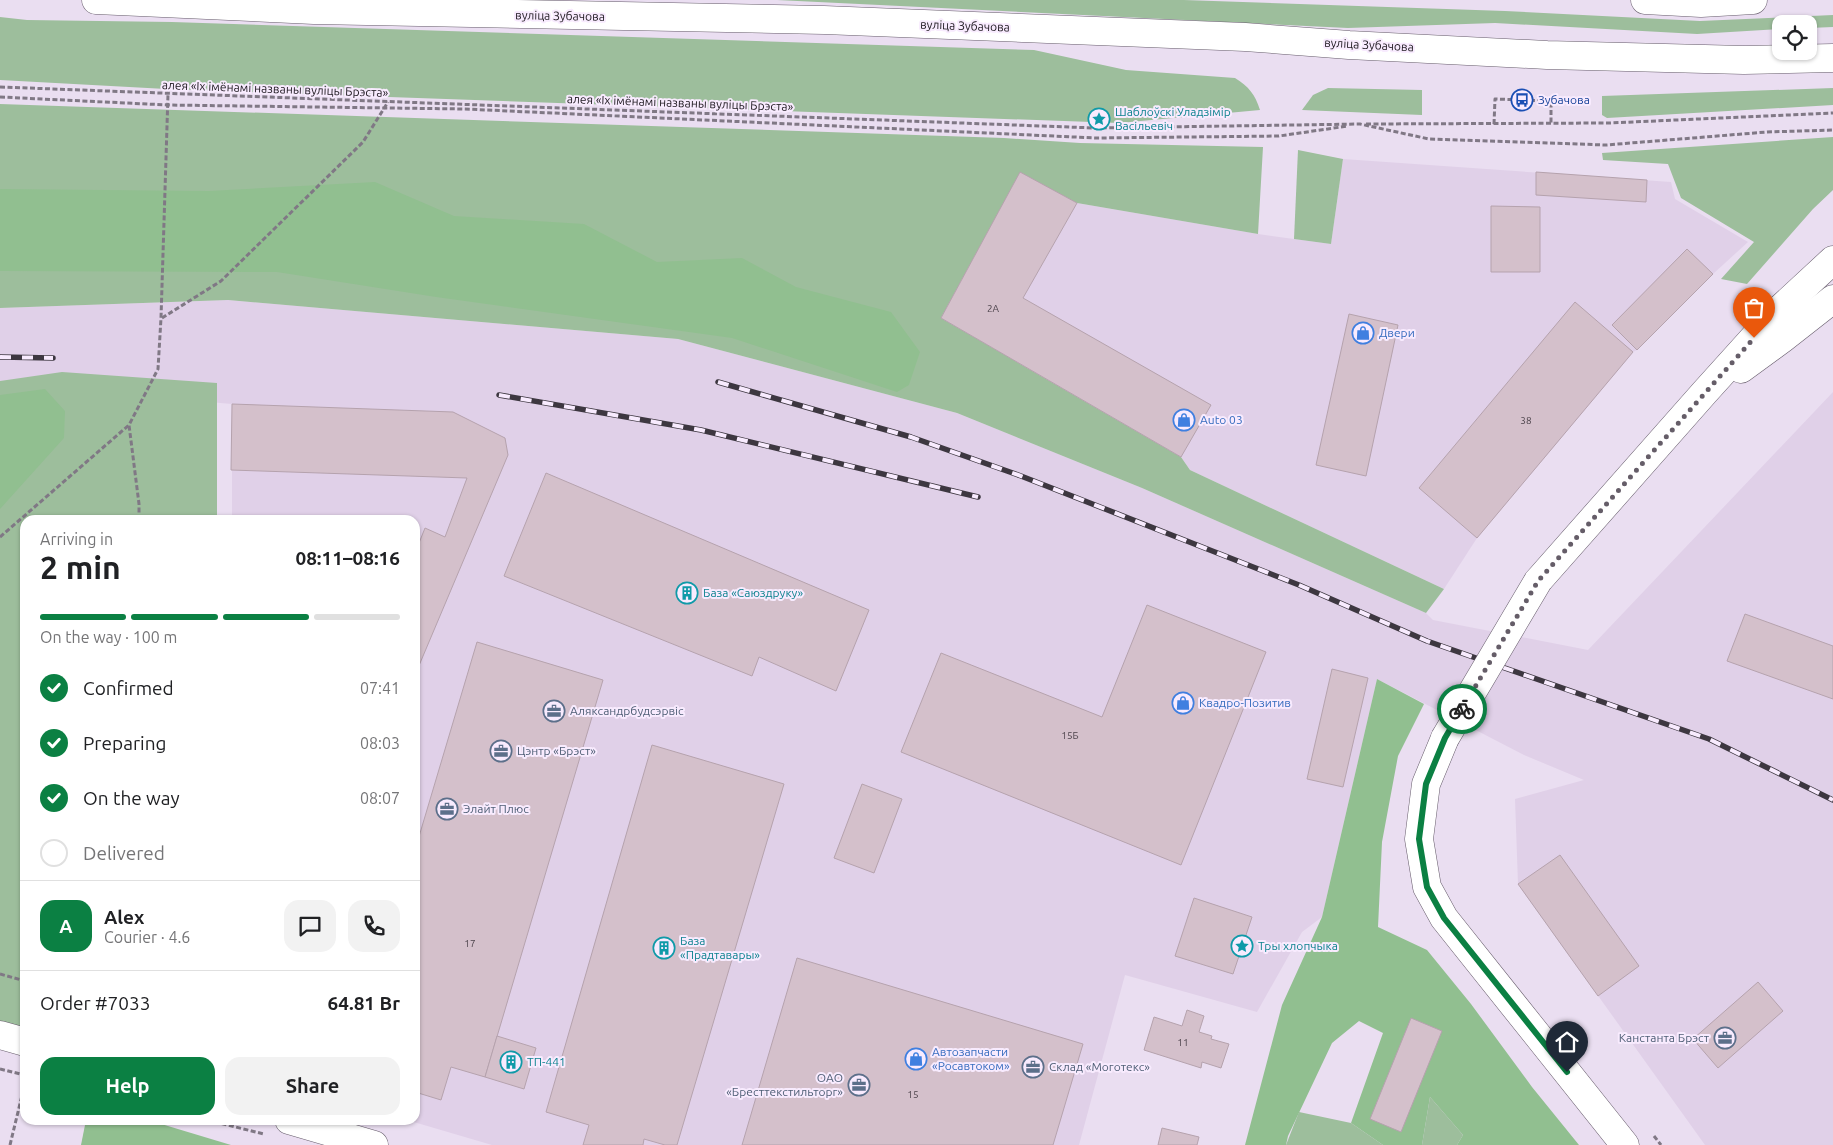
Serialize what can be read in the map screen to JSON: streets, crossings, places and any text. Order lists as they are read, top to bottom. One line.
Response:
{"streets":{"main road":["вуліца Зубачова"],"path":["алея «Іх імёнамі названы вуліцы Брэста»"]},"places":{"bus stop":["Зубачова"],"place":["Шаблоўскі Уладзімір Васільевіч","Тры хлопчыка"],"shop":["Двери","Auto 03","Квадро-Позитив","Автозапчасти «Росавтоком»"],"building":["База «Саюздруку»","База «Прадтавары»","ТП-441"],"office":["Аляксандрбудсэрвіс","Цэнтр «Брэст»","Элайт Плюс","Канстанта Брэст","Склад «Моготекс»","ОАО «Бресттекстильторг»"]},"house_numbers":["2А","38","15Б","17","11","15"],"page":{"heading":["2 min","Arriving in","08:11–08:16"],"panel":["Alex","Courier · 4.6","Order #7033","64.81 Br"],"bar":"On the way · 100 m","list":[["Confirmed","07:41"],["Preparing","08:03"],["On the way","08:07"],"Delivered"],"round":"A","buttons":["Help","Share"]}}
